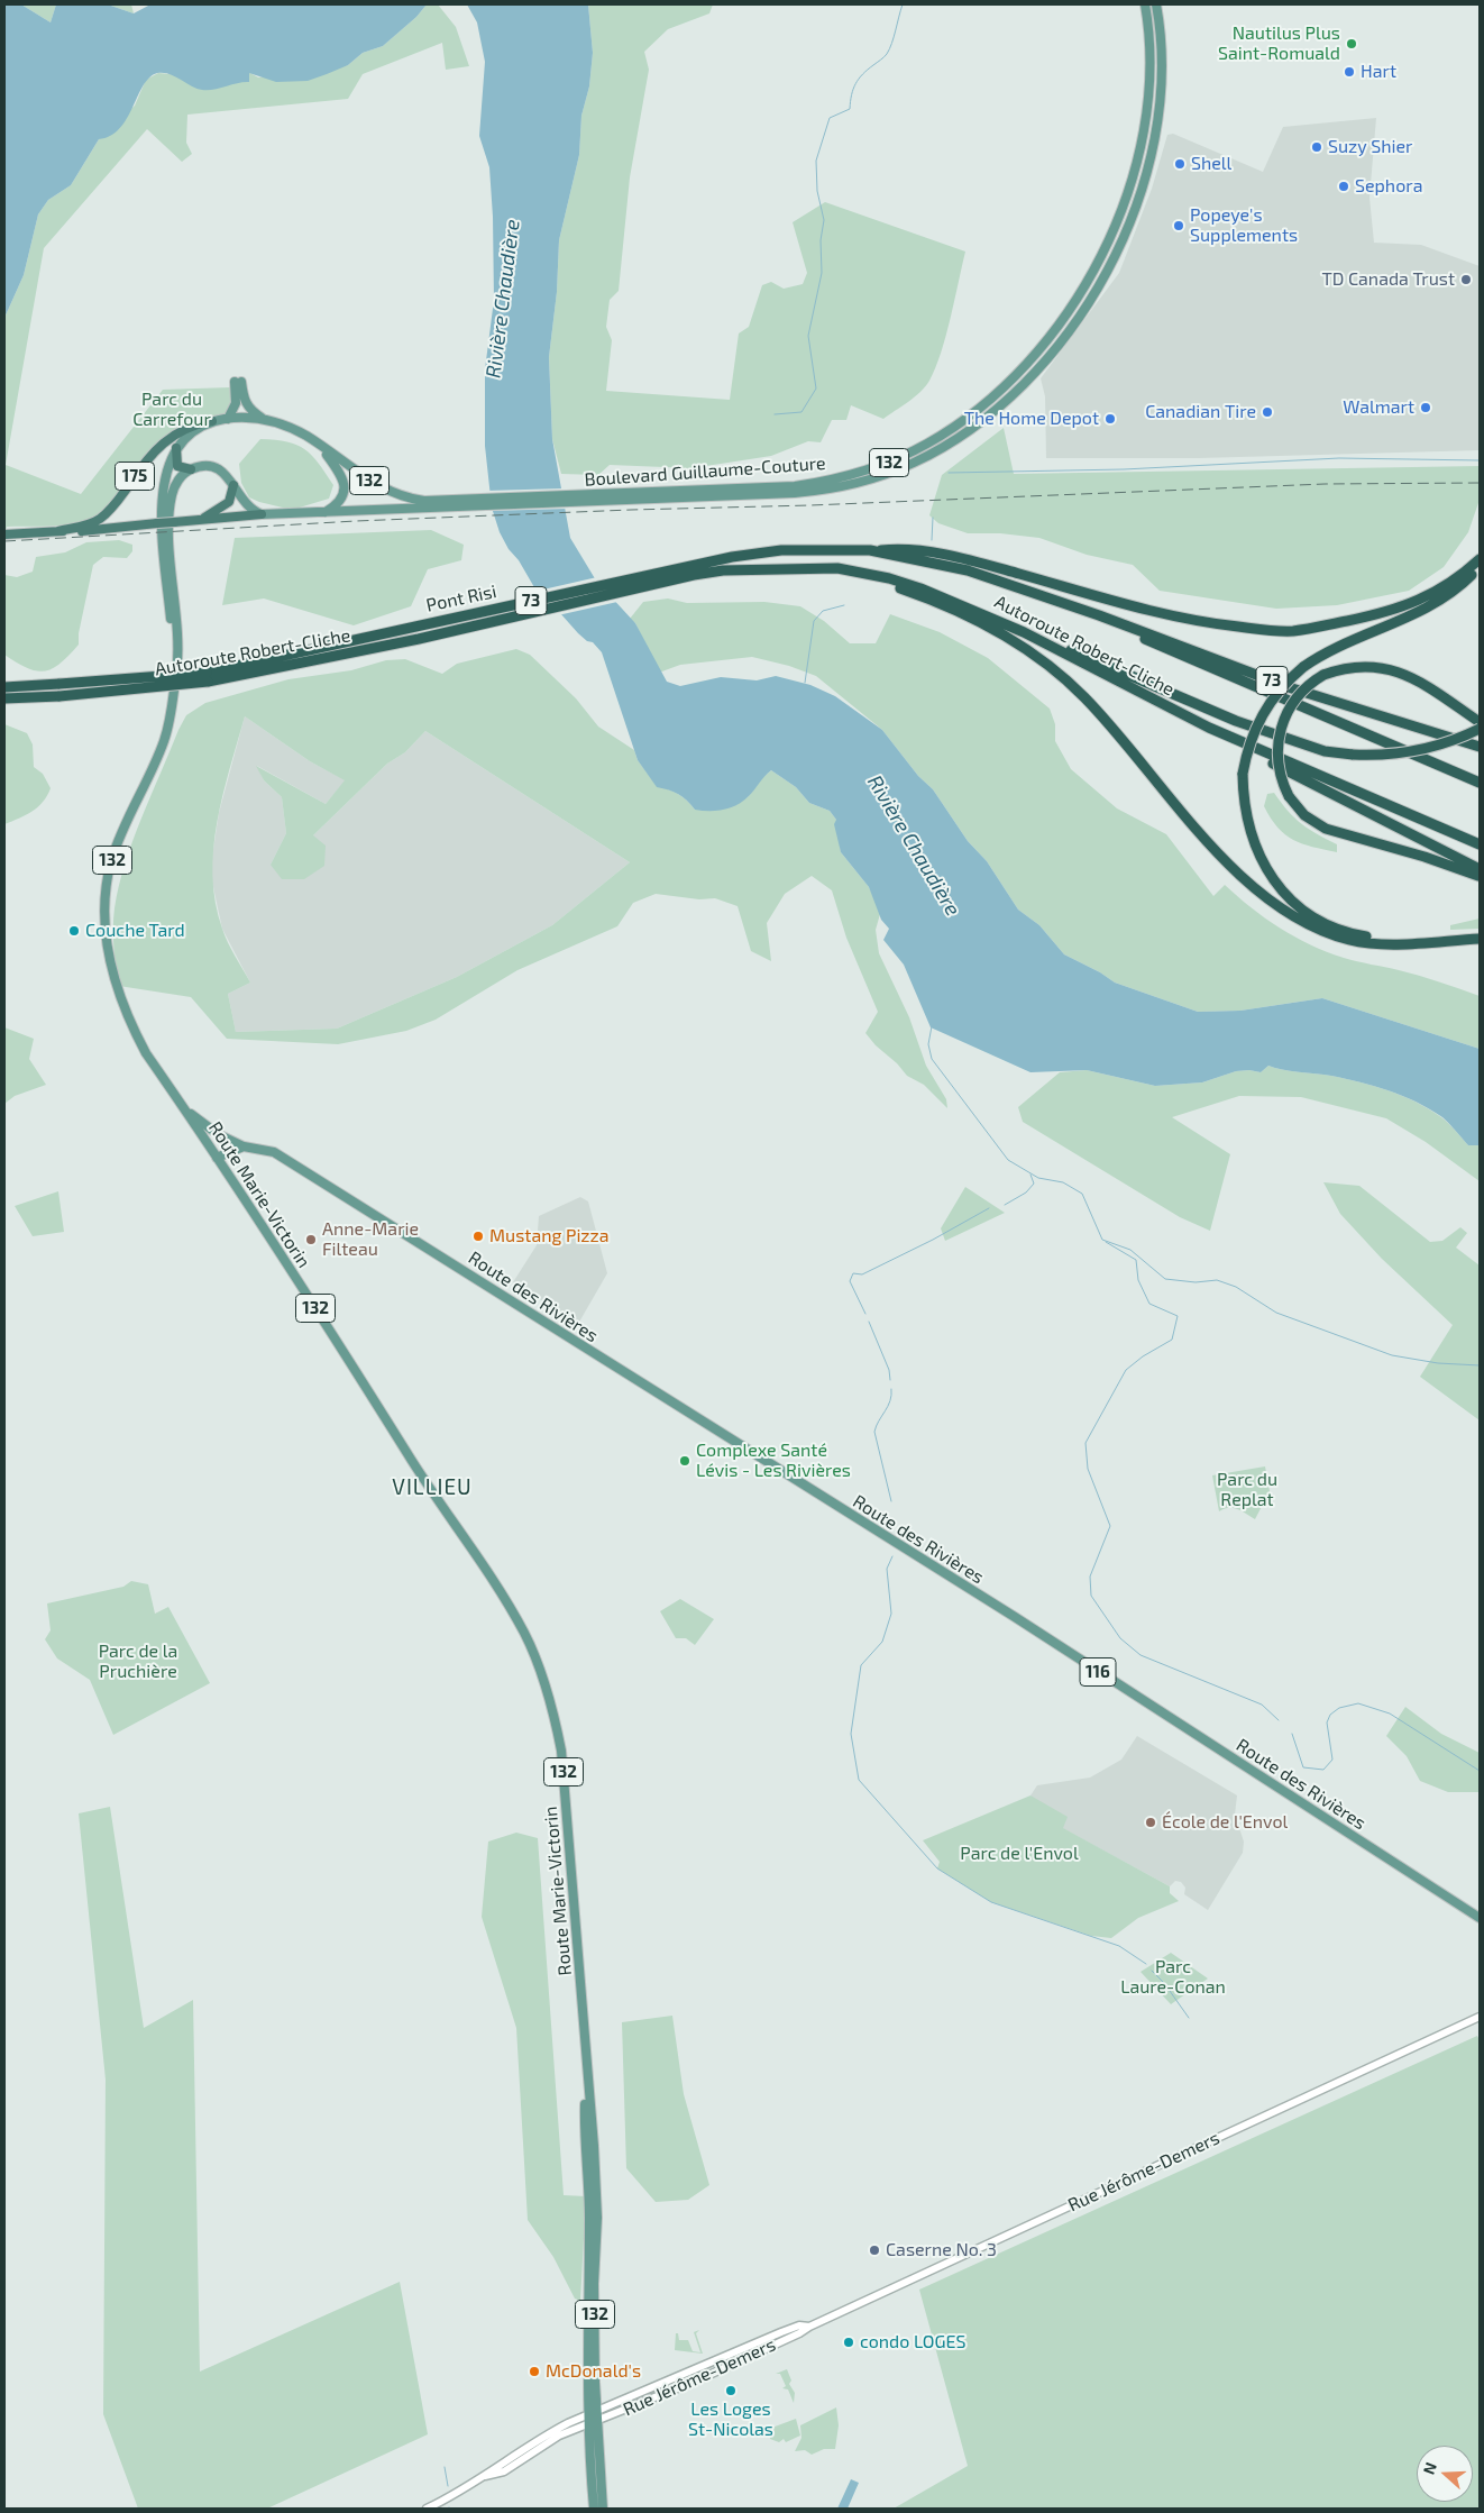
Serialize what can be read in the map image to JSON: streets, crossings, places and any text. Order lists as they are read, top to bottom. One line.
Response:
{"streets":{"highway":["Boulevard Guillaume-Couture","175","Pont Risi","73","Autoroute Robert-Cliche"],"main road":["132","Route Marie-Victorin","Route des Rivières","116"],"street":["Rue Jérôme-Demers"]},"crossings":[["Boulevard Guillaume-Couture","Route Marie-Victorin"],["Pont Risi","Autoroute Robert-Cliche"],["Route Marie-Victorin","Route des Rivières"],["Route Marie-Victorin","Rue Jérôme-Demers"]],"districts":["VILLIEU"],"water":["Rivière Chaudière"],"parks":["Parc du Carrefour","Parc du Replat","Parc de la Pruchière","Parc de l'Envol","Parc Laure-Conan"],"places":["Nautilus Plus Saint-Romuald","Hart","Suzy Shier","Shell","Sephora","Popeye's Supplements","TD Canada Trust","Walmart","Canadian Tire","The Home Depot","Couche Tard","Mustang Pizza","Anne-Marie Filteau","Complexe Santé Lévis - Les Rivières","École de l'Envol","Caserne No. 3","condo LOGES","McDonald's","Les Loges St-Nicolas"],"north":"left"}
